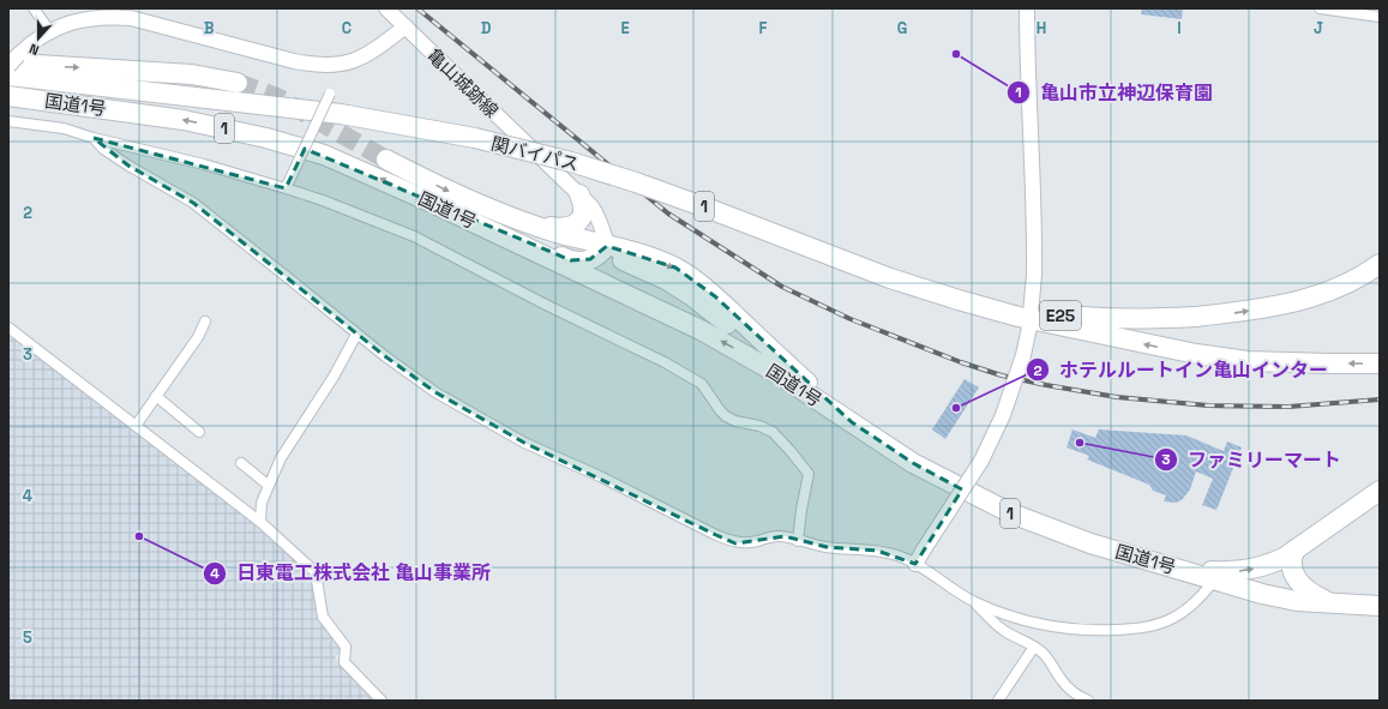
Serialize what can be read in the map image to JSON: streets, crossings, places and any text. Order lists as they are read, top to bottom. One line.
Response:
{"streets":{"highway":["国道1号","1","関バイパス","E25"],"street":["亀山城跡線"]},"crossings":[["亀山城跡線","国道1号"],["1","関バイパス"],["関バイパス","E25"]],"places":["亀山市立神辺保育園","ホテルルートイン亀山インター","ファミリーマート","日東電工株式会社 亀山事業所"],"north":"bottom","grid":{"columns":["B","C","D","E","F","G","H","I","J"],"rows":["2","3","4","5"]}}
